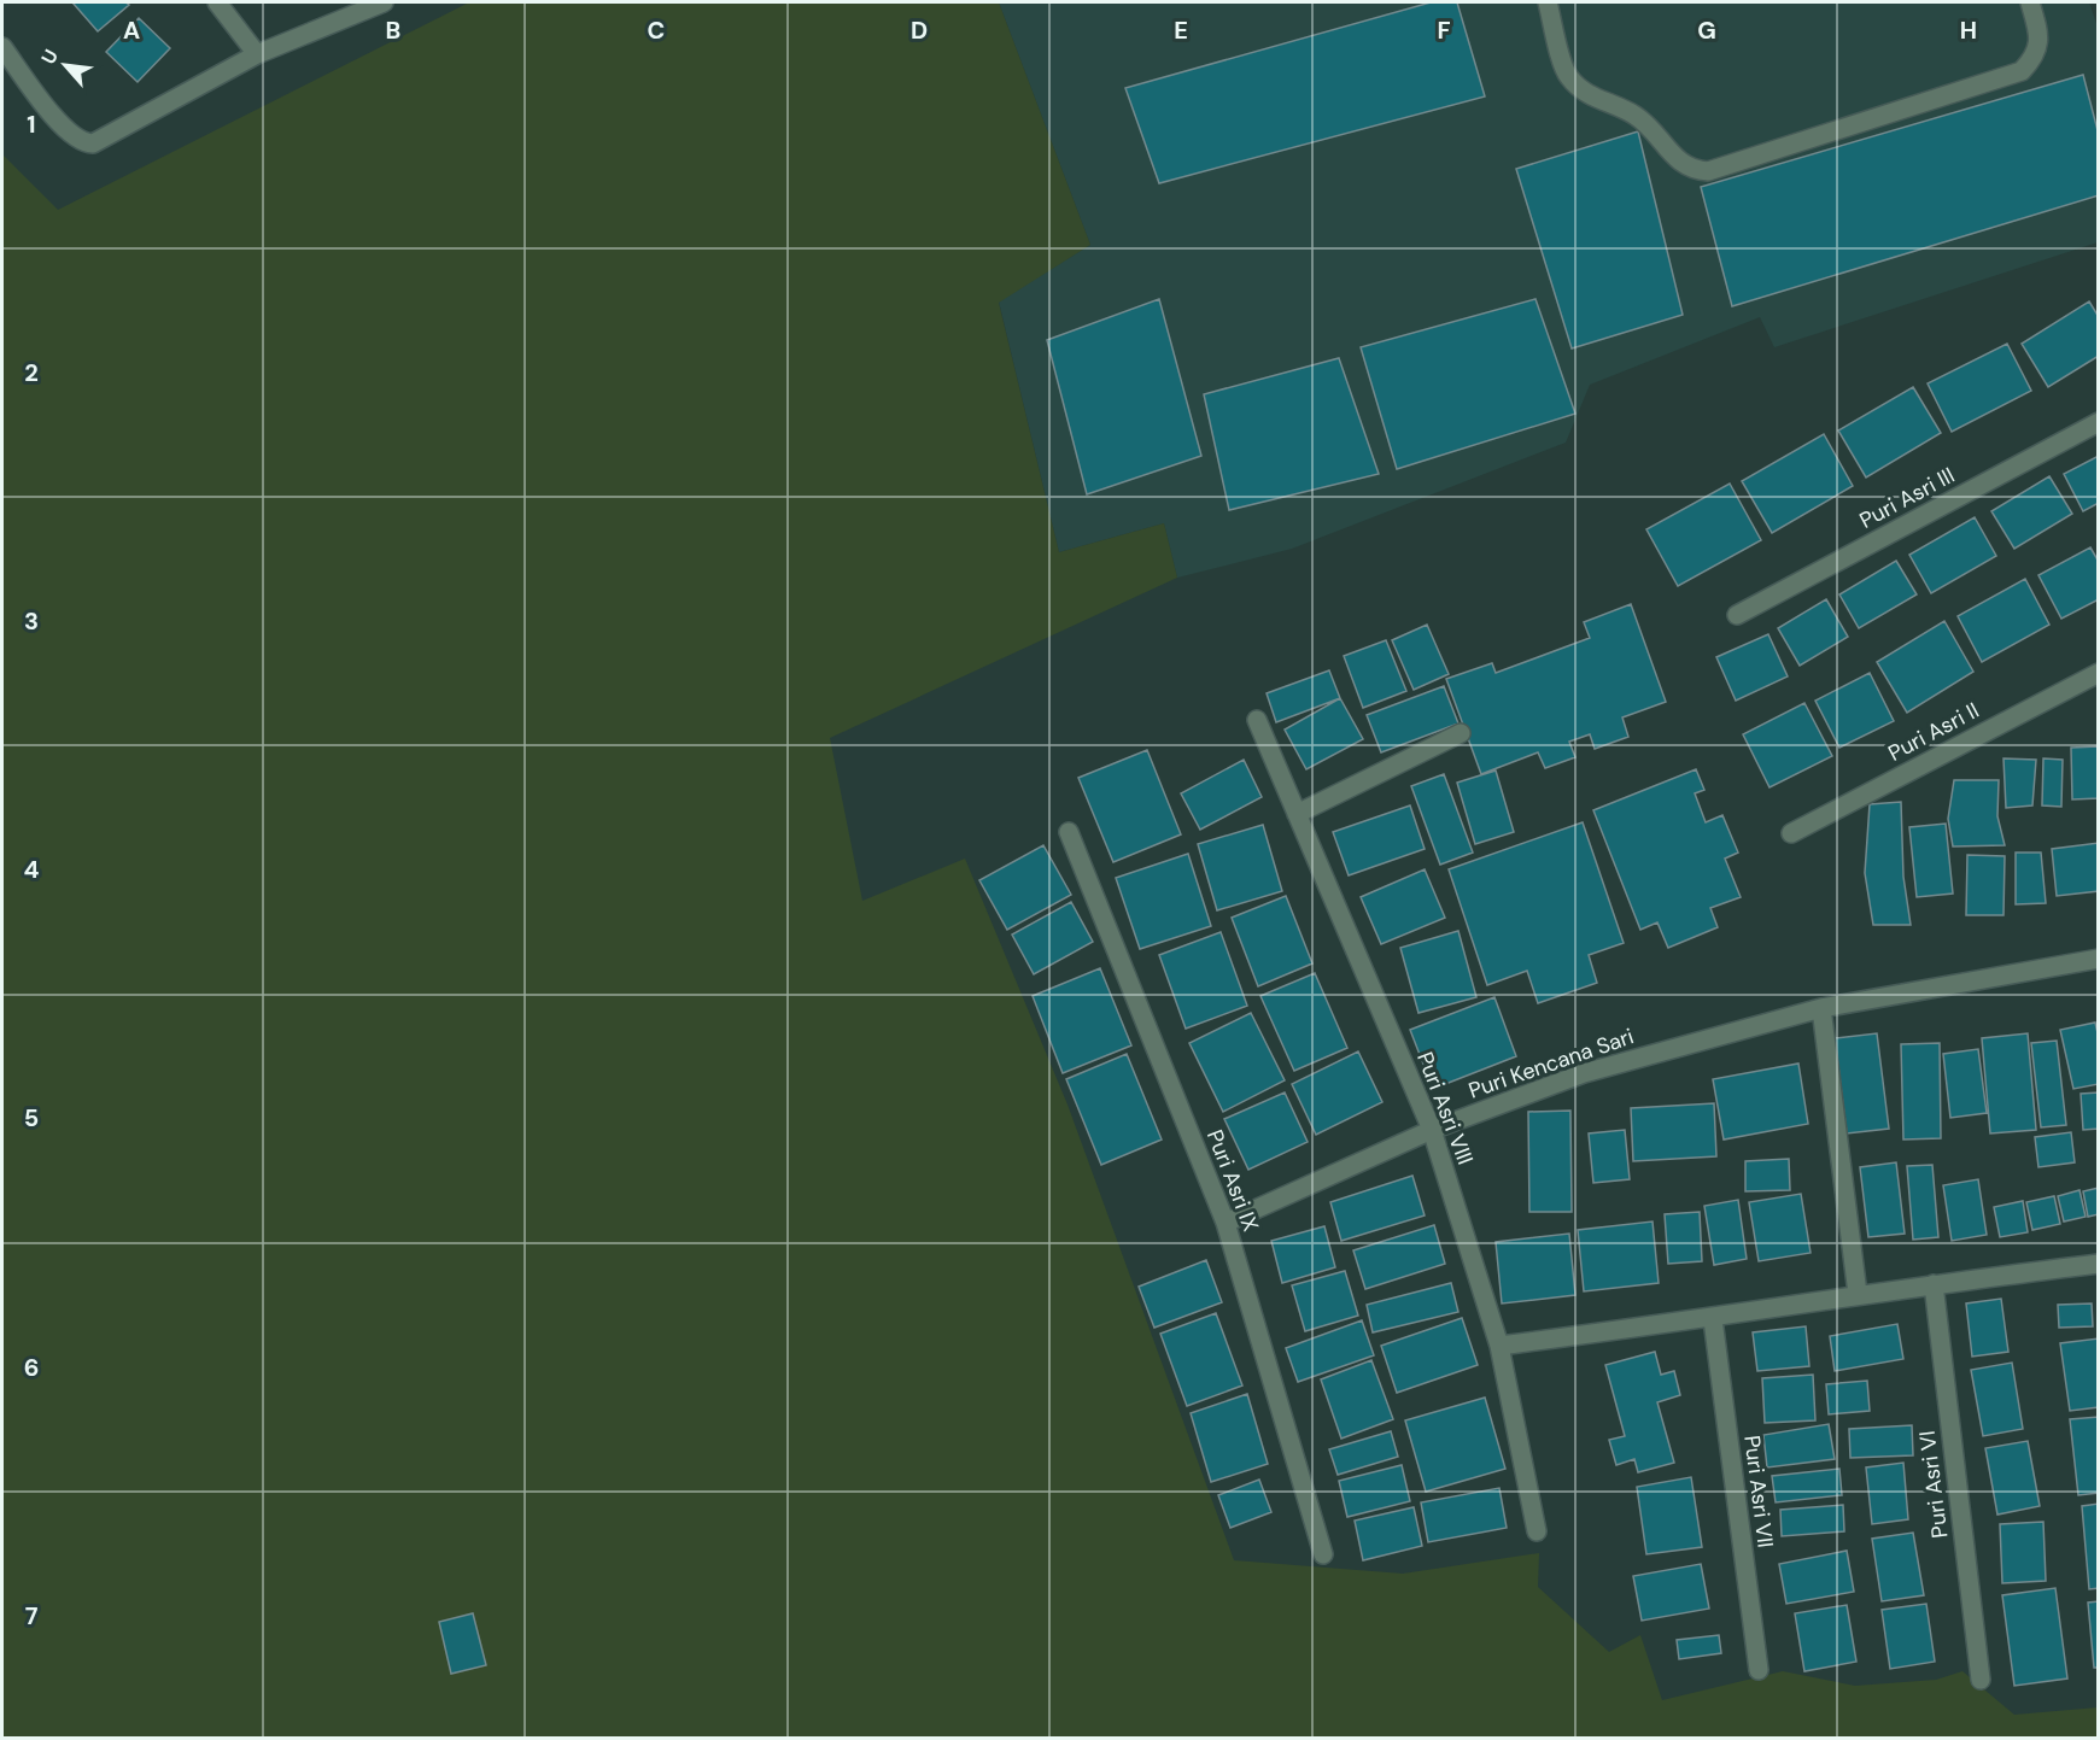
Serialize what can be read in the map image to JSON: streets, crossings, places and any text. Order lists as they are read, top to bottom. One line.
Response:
{"streets":{"street":["Puri Asri III","Puri Asri II","Puri Kencana Sari","Puri Asri VIII","Puri Asri IX","Puri Asri VI","Puri Asri VII"]},"crossings":[["Puri Kencana Sari","Puri Asri VIII"],["Puri Kencana Sari","Puri Asri IX"]],"north":"top left","grid":{"columns":["A","B","C","D","E","F","G","H"],"rows":["1","2","3","4","5","6","7"]}}
